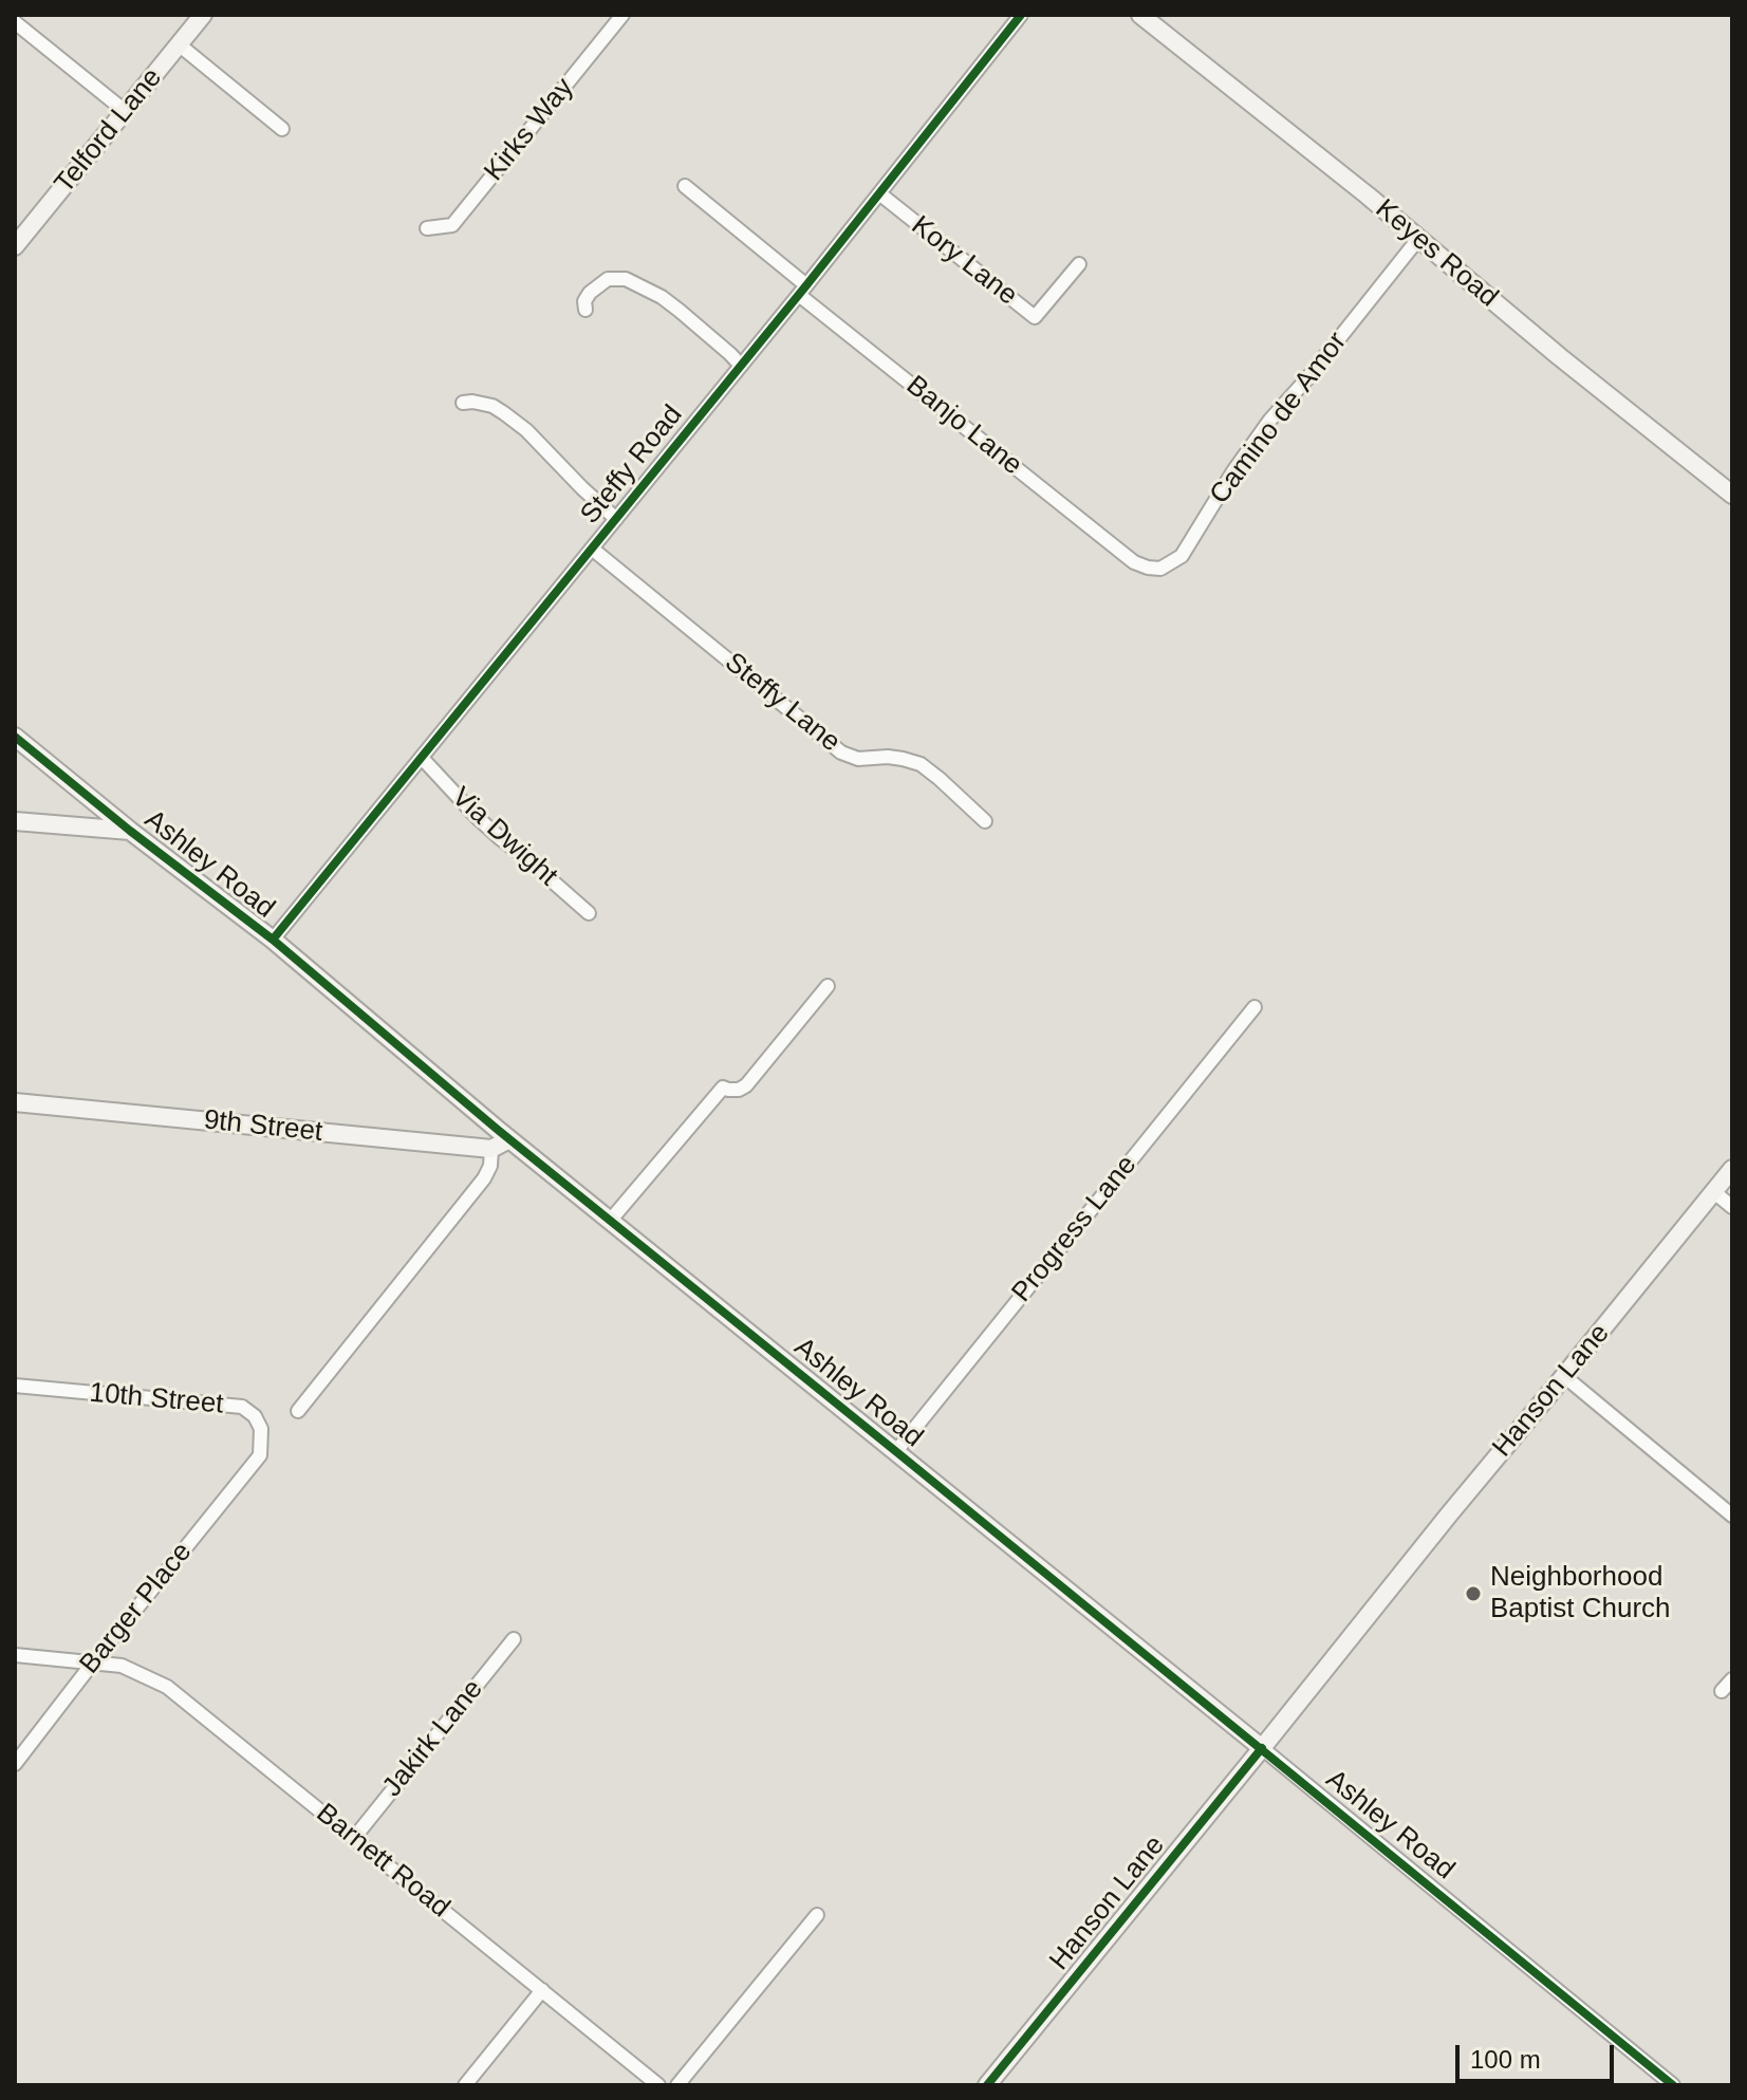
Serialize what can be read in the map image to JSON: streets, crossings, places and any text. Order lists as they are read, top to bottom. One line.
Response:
{"streets":{"street":["Kirks Way","Telford Lane","Keyes Road","Kory Lane","Camino de Amor","Banjo Lane","Steffy Road","Steffy Lane","Via Dwight","Ashley Road","9th Street","Progress Lane","Hanson Lane","10th Street","Barger Place","Jakirk Lane","Barnett Road"]},"crossings":[["Keyes Road","Camino de Amor"],["Kory Lane","Steffy Road"],["Camino de Amor","Banjo Lane"],["Banjo Lane","Steffy Road"],["Steffy Road","Steffy Lane"],["Steffy Road","Via Dwight"],["Steffy Road","Ashley Road"],["Ashley Road","Progress Lane"],["Ashley Road","Hanson Lane"],["10th Street","Barger Place"],["Barger Place","Barnett Road"],["Jakirk Lane","Barnett Road"]],"places":["Neighborhood Baptist Church"],"scale_bar":"100 m"}
